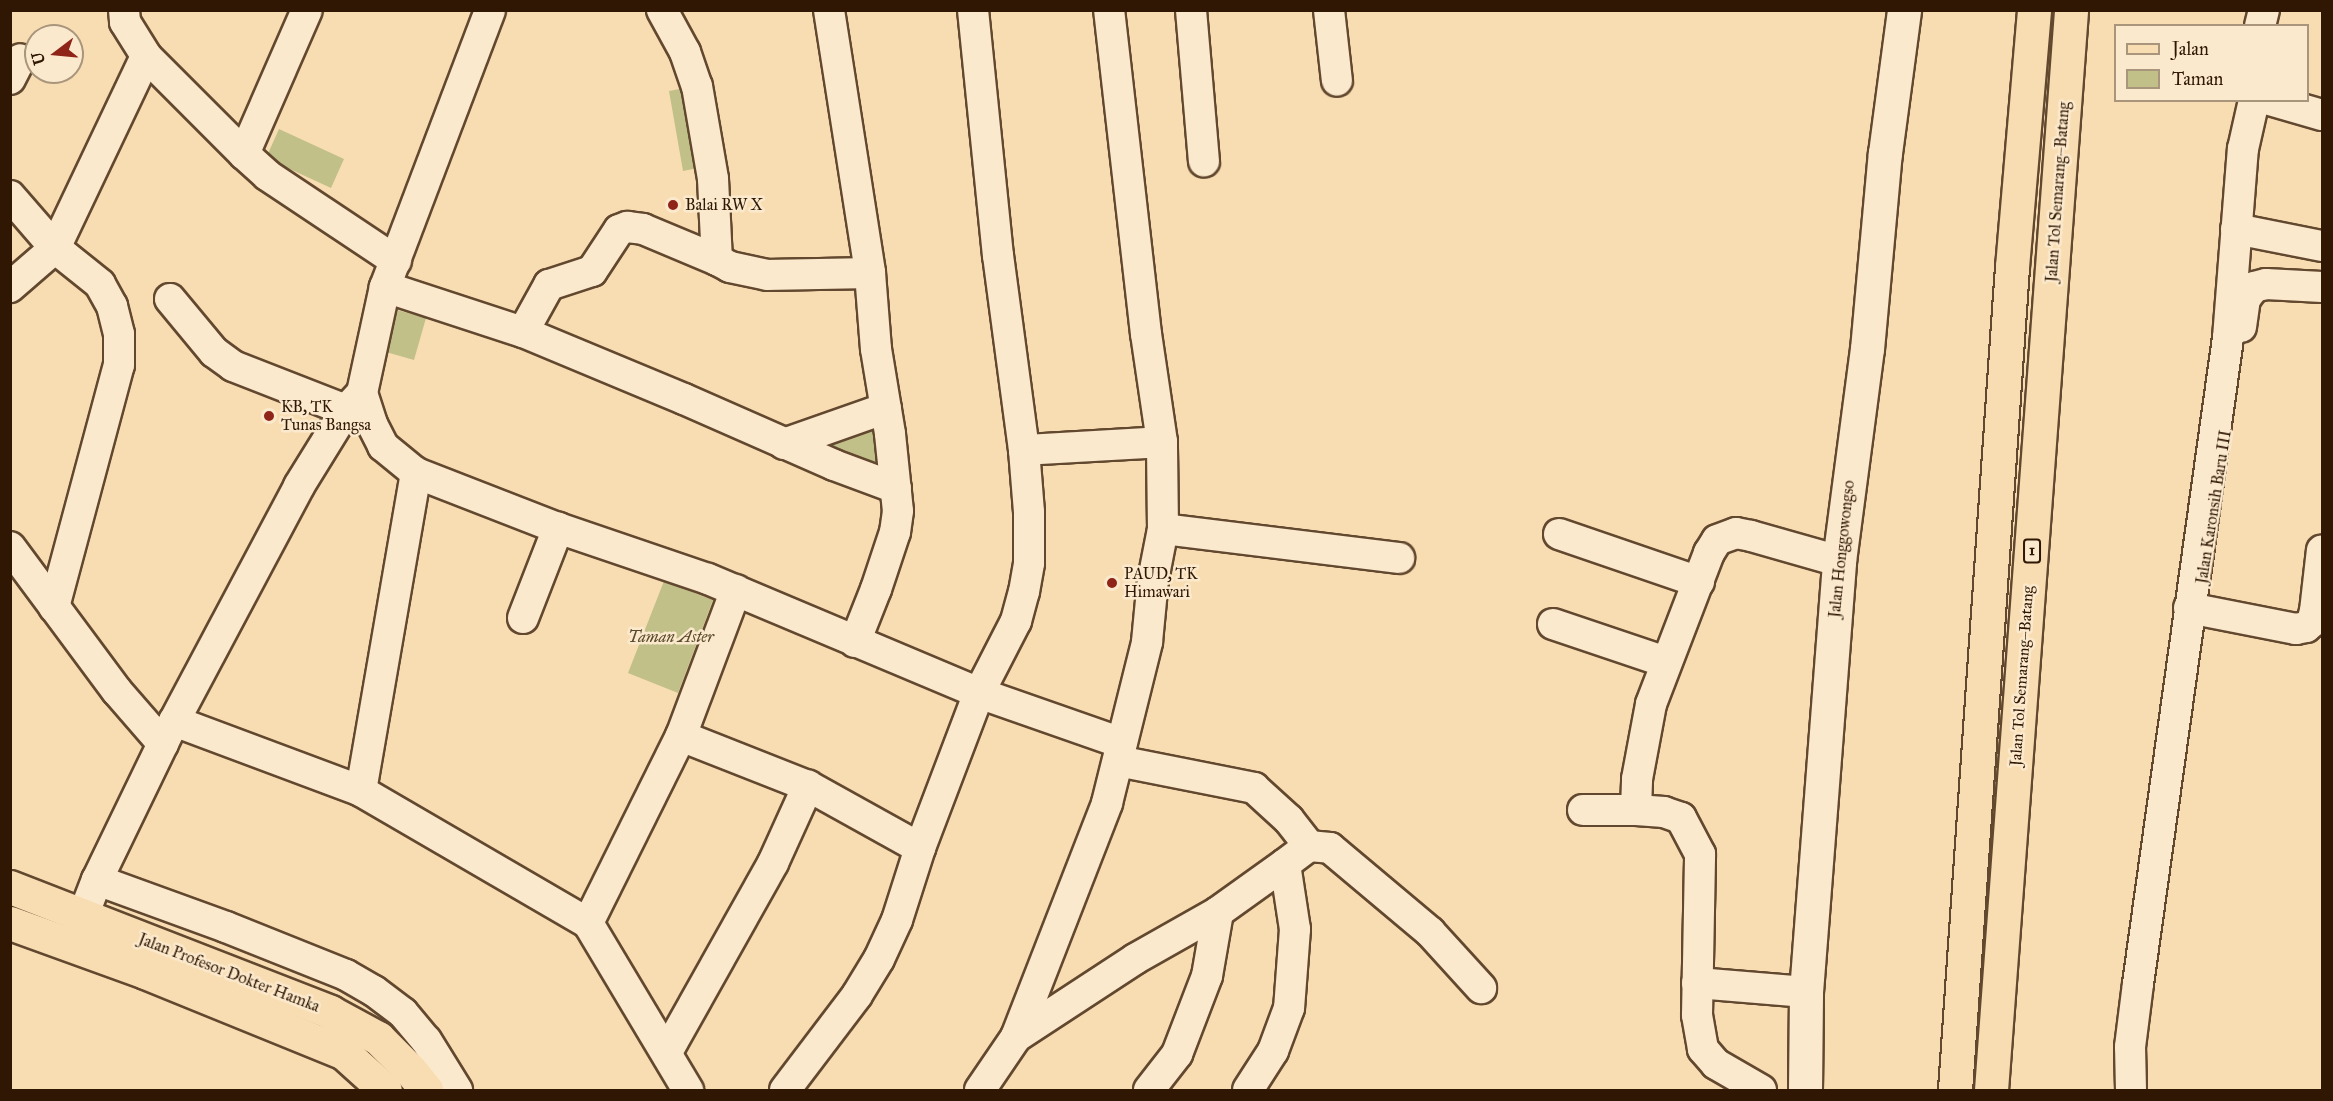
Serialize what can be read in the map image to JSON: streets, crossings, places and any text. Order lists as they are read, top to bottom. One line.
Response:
{"streets":{"main road":["Jalan Tol Semarang–Batang","1","Jalan Profesor Dokter Hamka"],"street":["Jalan Karonsih Baru III","Jalan Honggowongso"]},"parks":["Taman Aster"],"places":["Balai RW X","KB, TK Tunas Bangsa","PAUD, TK Himawari"],"legend":["Jalan","Taman"],"north":"left"}
